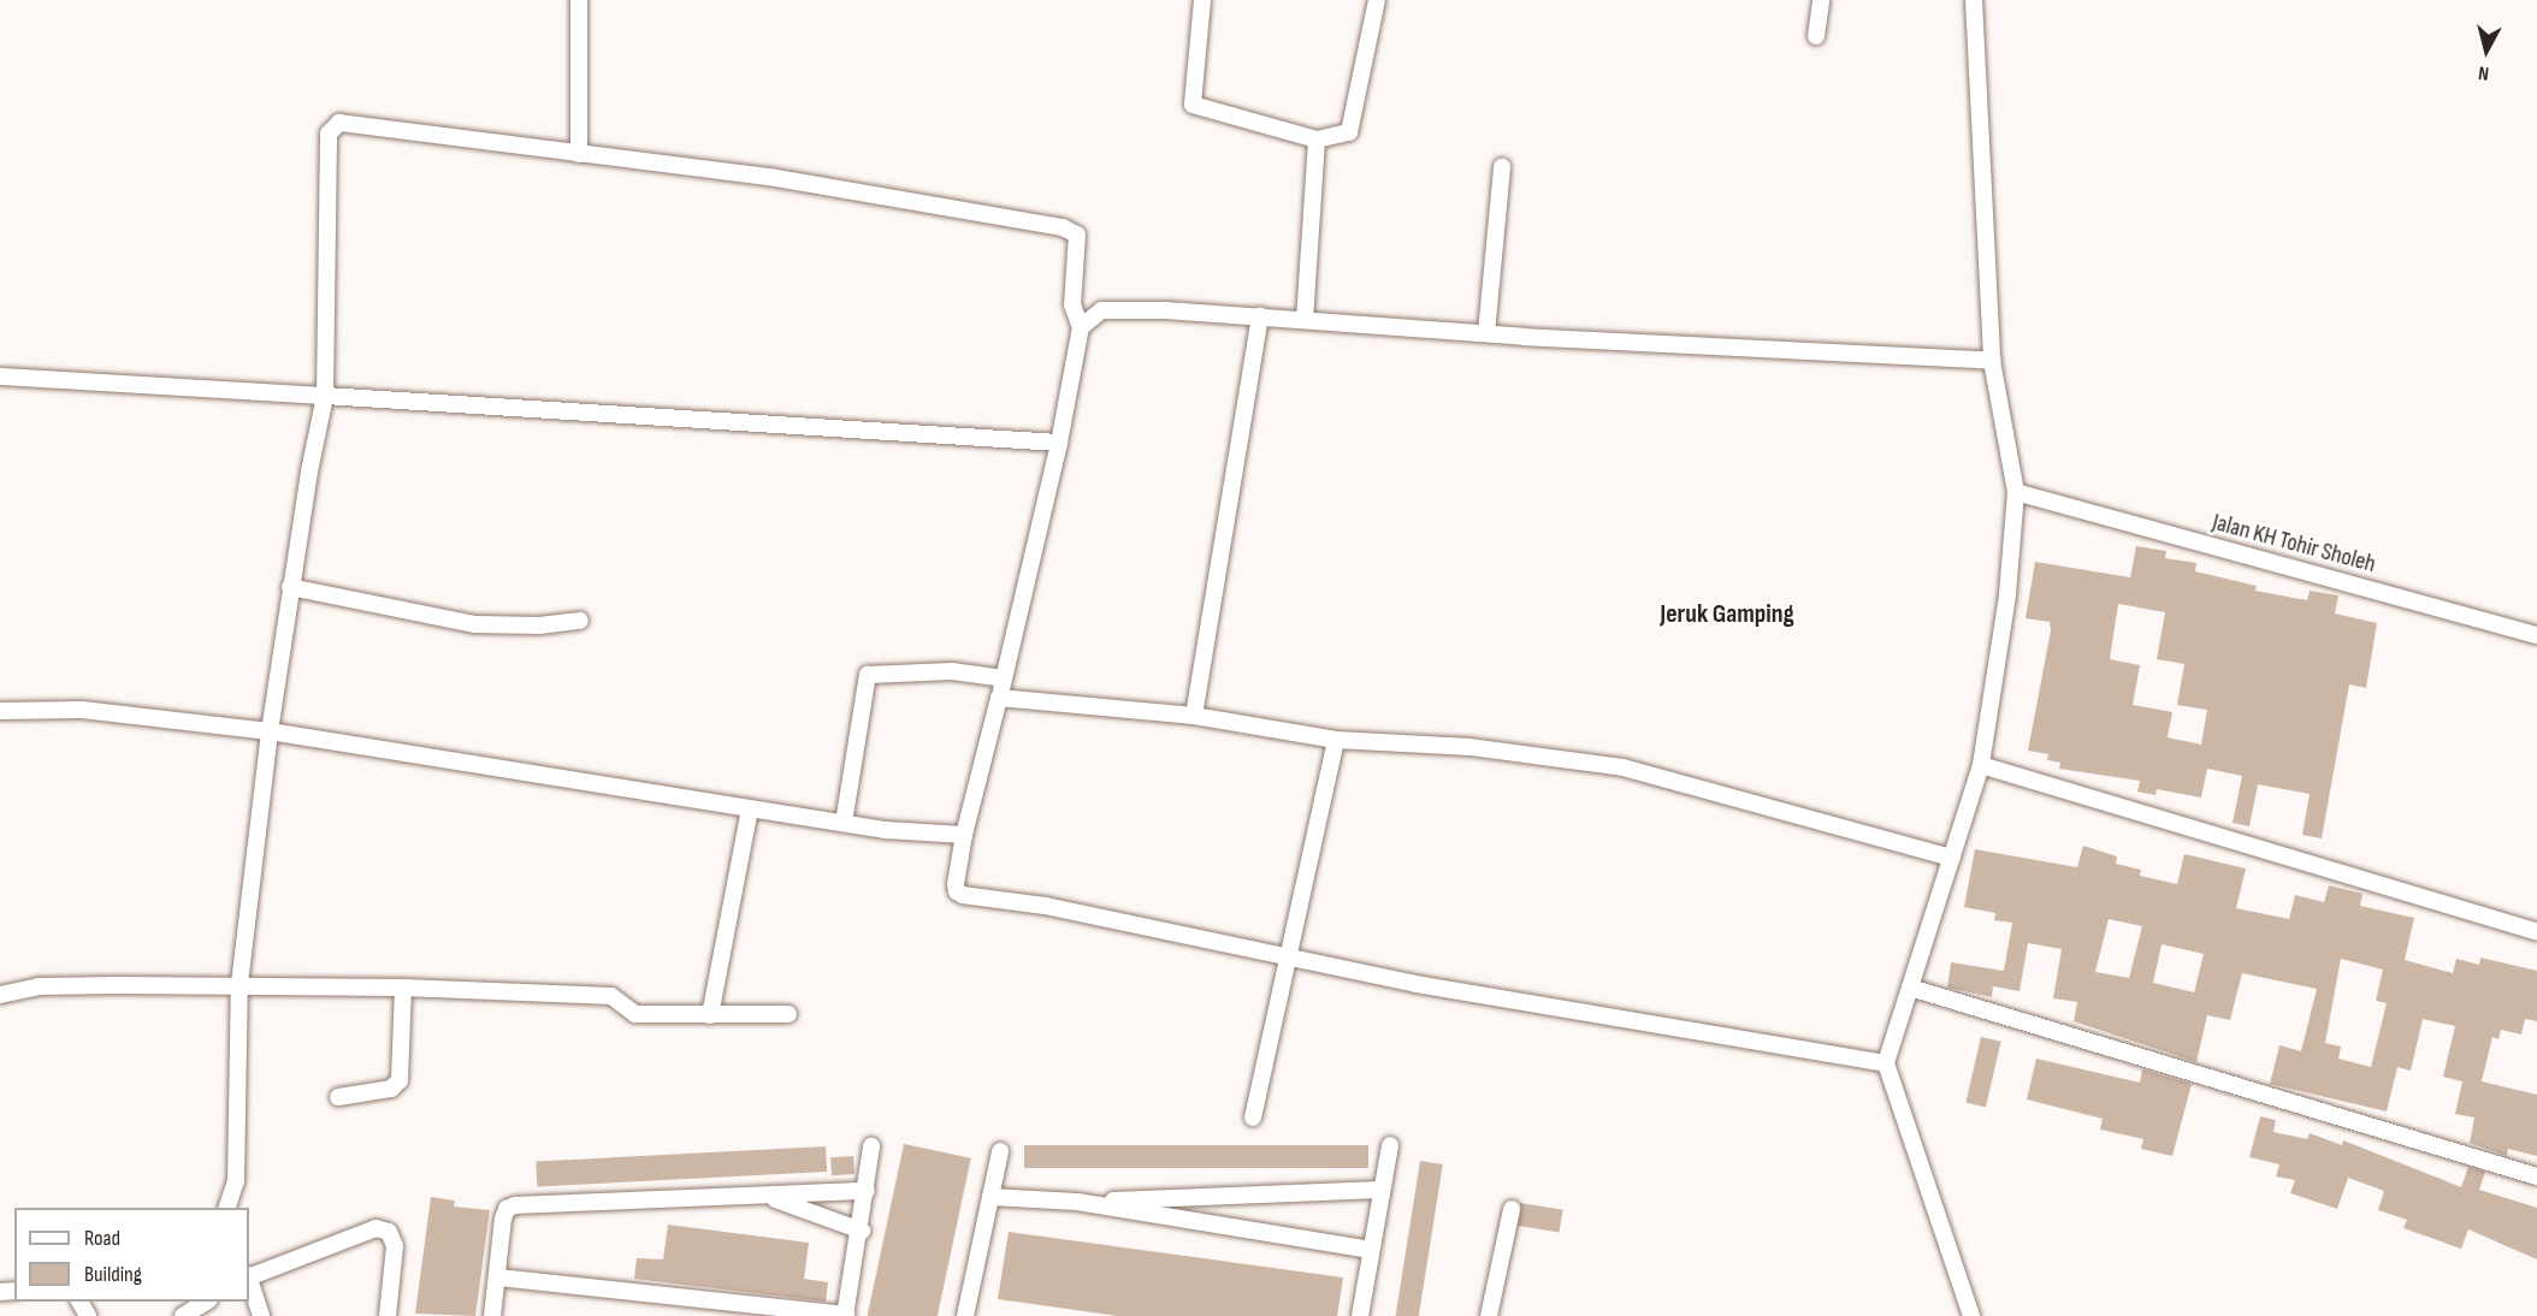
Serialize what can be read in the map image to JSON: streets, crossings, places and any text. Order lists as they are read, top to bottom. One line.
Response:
{"streets":{"street":["Jalan KH Tohir Sholeh"]},"districts":["Jeruk Gamping"],"legend":["Road","Building"],"north":"bottom"}
